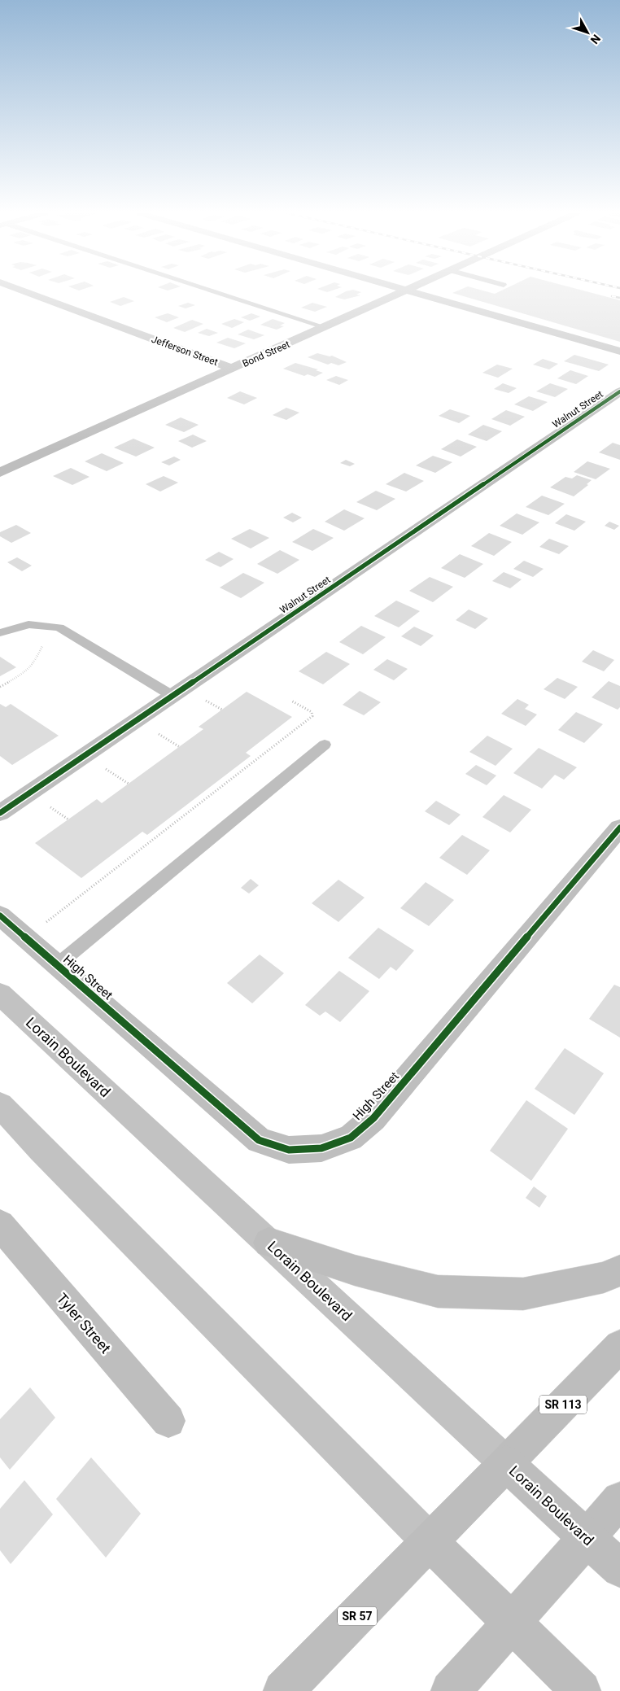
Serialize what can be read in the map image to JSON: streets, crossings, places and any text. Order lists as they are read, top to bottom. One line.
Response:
{"streets":{"main road":["Lorain Boulevard","SR 113","SR 57"],"street":["Jefferson Street","Bond Street","Walnut Street","High Street","Tyler Street"]},"crossings":[["Jefferson Street","Bond Street"],["Lorain Boulevard","SR 113"],["Lorain Boulevard","SR 57"],["SR 113","SR 57"]],"north":"bottom right"}
